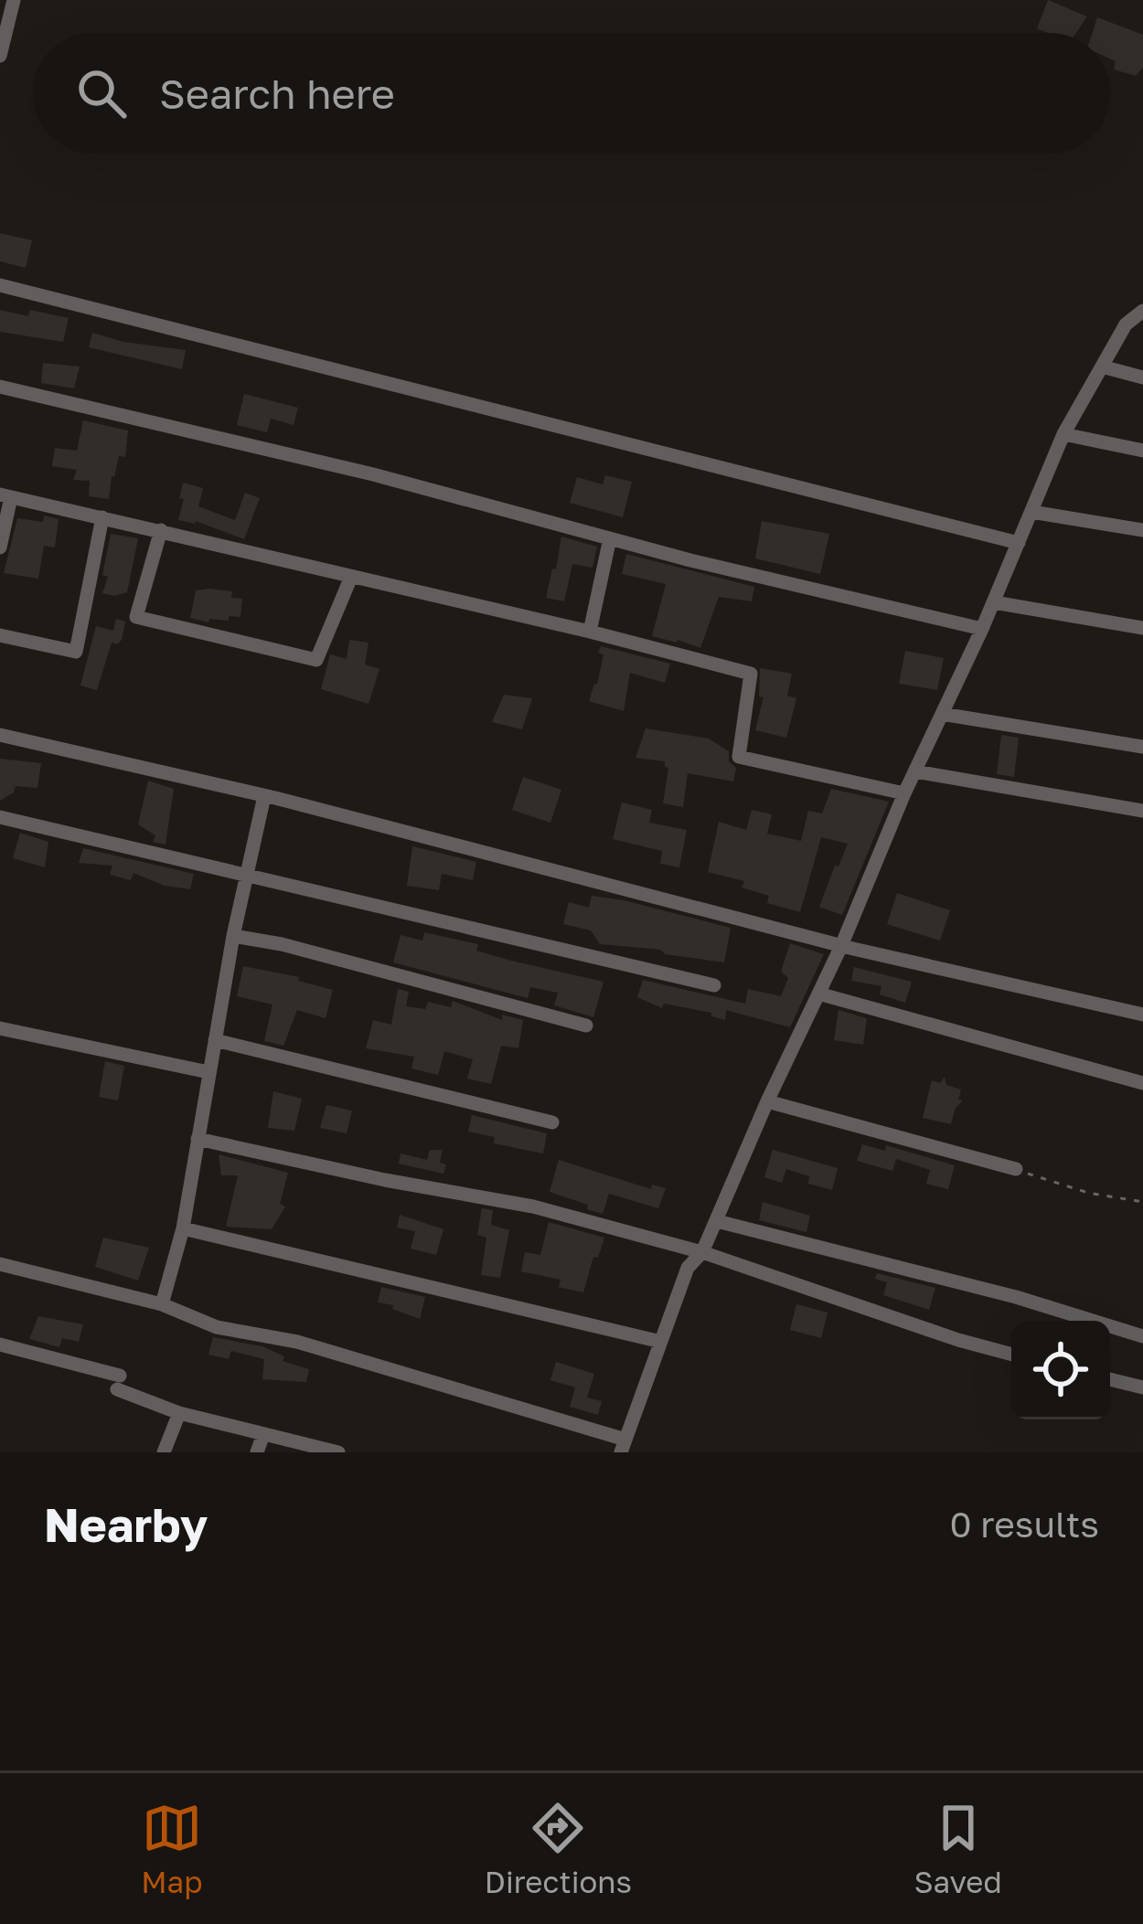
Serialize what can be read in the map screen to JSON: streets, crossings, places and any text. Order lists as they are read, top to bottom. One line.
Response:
{"page":{"search":"Search here","heading":["Nearby","0 results"],"nav":["Map","Directions","Saved"]}}
